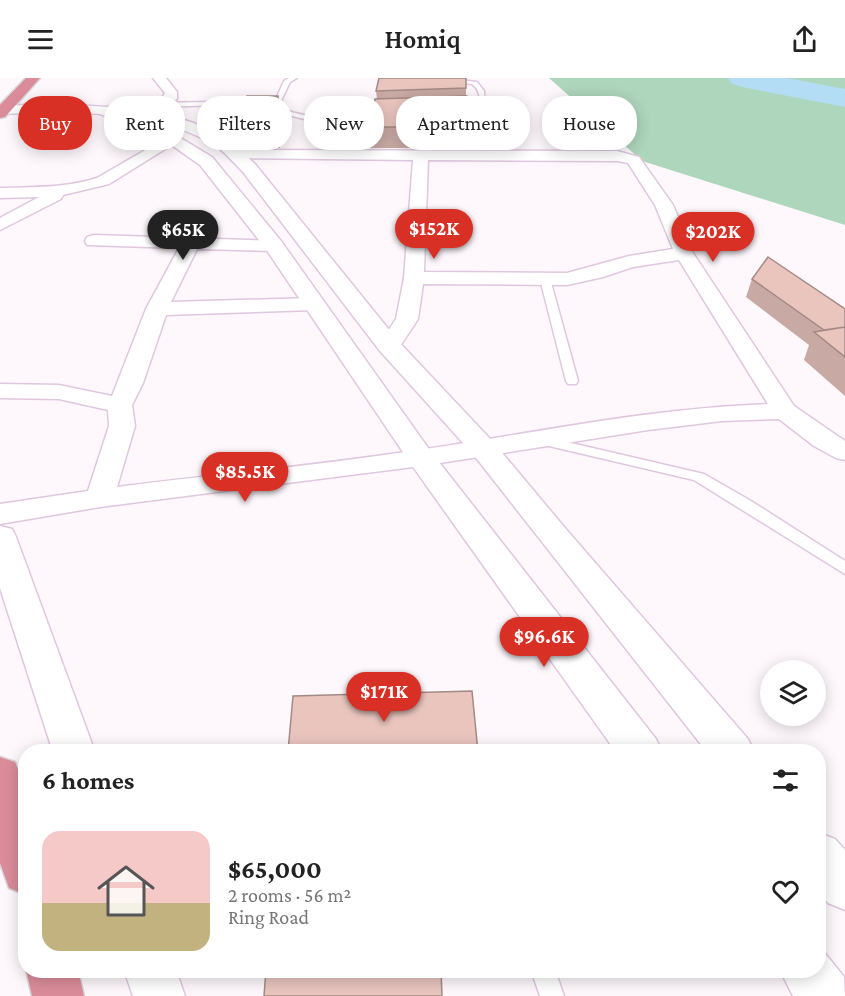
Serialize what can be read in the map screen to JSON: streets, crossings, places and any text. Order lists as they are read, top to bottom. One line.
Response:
{"page":{"header":"Homiq","chip":["Buy","Rent","Filters","New","Apartment","House"],"price":["$152K","$65K","$202K","$85.5K","$96.6K","$171K"],"heading":"6 homes","list":[{"name":"$65,000","note":"2 rooms · 56 m² · Ring Road"}]}}
